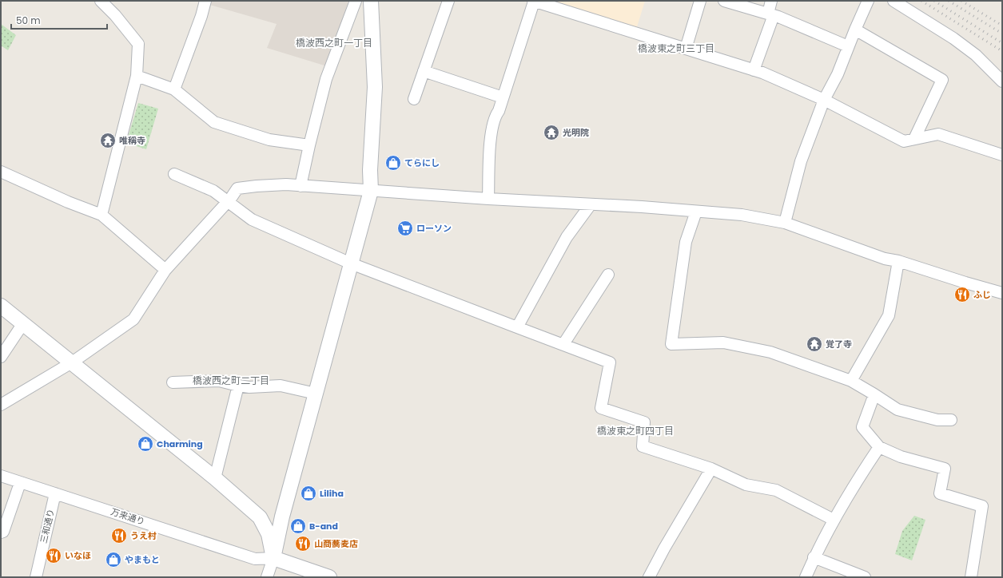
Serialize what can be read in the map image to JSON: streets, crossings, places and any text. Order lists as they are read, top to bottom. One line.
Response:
{"streets":{"street":["万来通り","三和通り"]},"crossings":[["万来通り","三和通り"]],"districts":["橋波西之町一丁目","橋波東之町三丁目","橋波西之町二丁目","橋波東之町四丁目"],"places":{"temple":["光明院","唯稱寺","覚了寺"],"shop":["てらにし","Charming","Liliha","B-and","やまもと"],"supermarket":["ローソン"],"restaurant":["ふじ","うえ村","山商蕎麦店","いなほ"]},"scale_bar":"50 m"}
